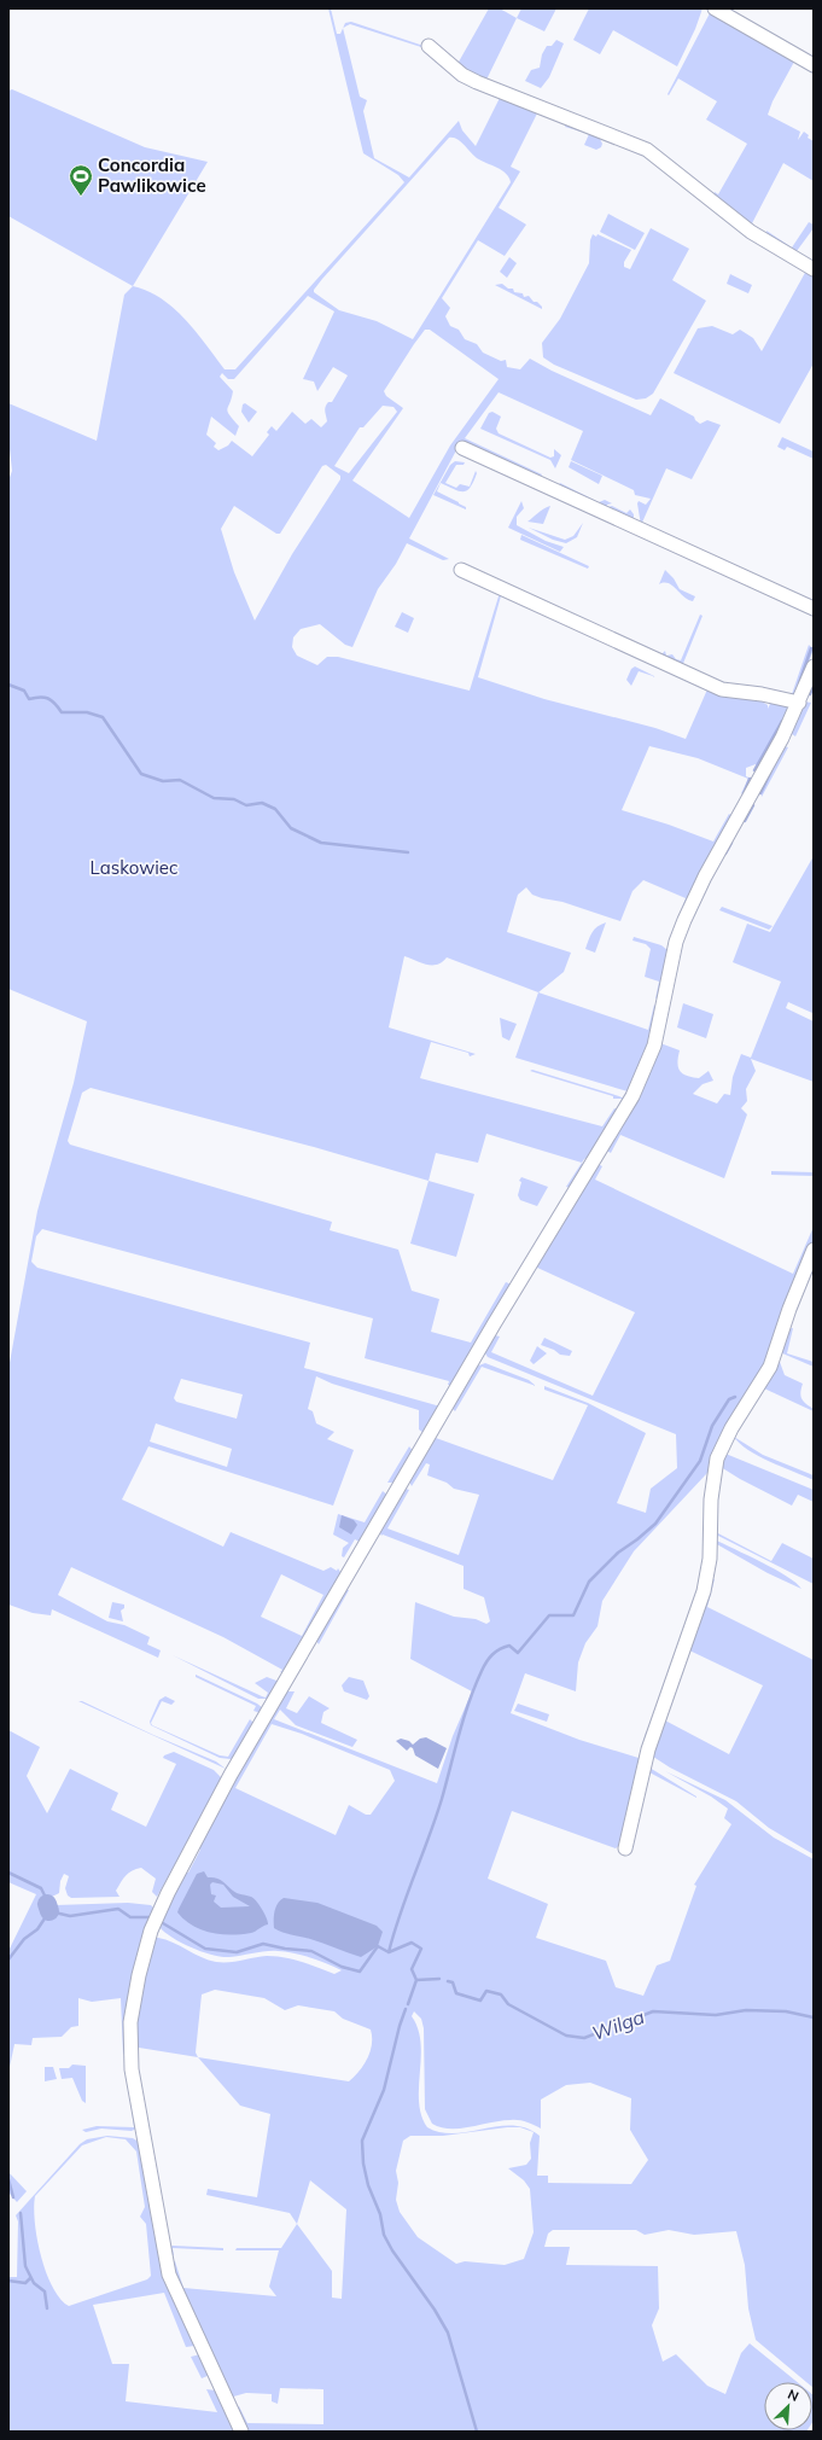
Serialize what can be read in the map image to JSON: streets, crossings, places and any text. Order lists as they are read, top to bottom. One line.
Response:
{"water":["Wilga"],"parks":["Laskowiec"],"places":{"sports":["Concordia Pawlikowice"]},"north":"top right"}
